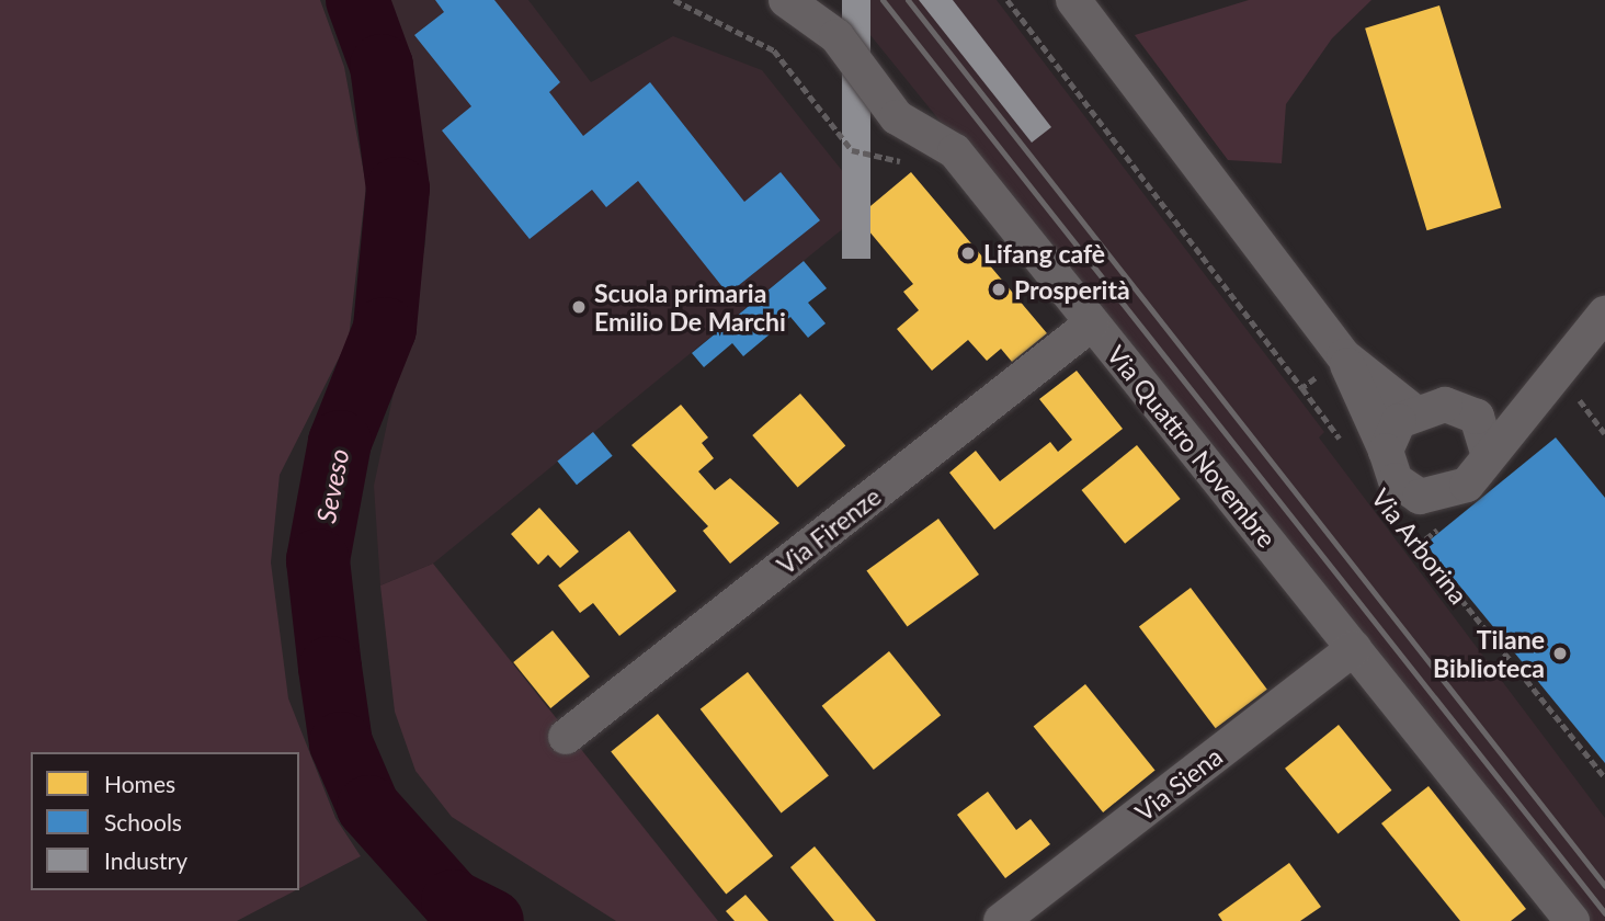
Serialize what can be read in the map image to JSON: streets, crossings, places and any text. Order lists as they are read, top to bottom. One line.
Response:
{"streets":{"street":["Via Quattro Novembre","Via Firenze","Via Arborina","Via Siena"]},"crossings":[["Via Quattro Novembre","Via Firenze"],["Via Quattro Novembre","Via Siena"]],"water":["Seveso"],"places":["Lifang cafè","Prosperità","Scuola primaria Emilio De Marchi","Tilane Biblioteca"],"legend":["Homes","Schools","Industry"]}
